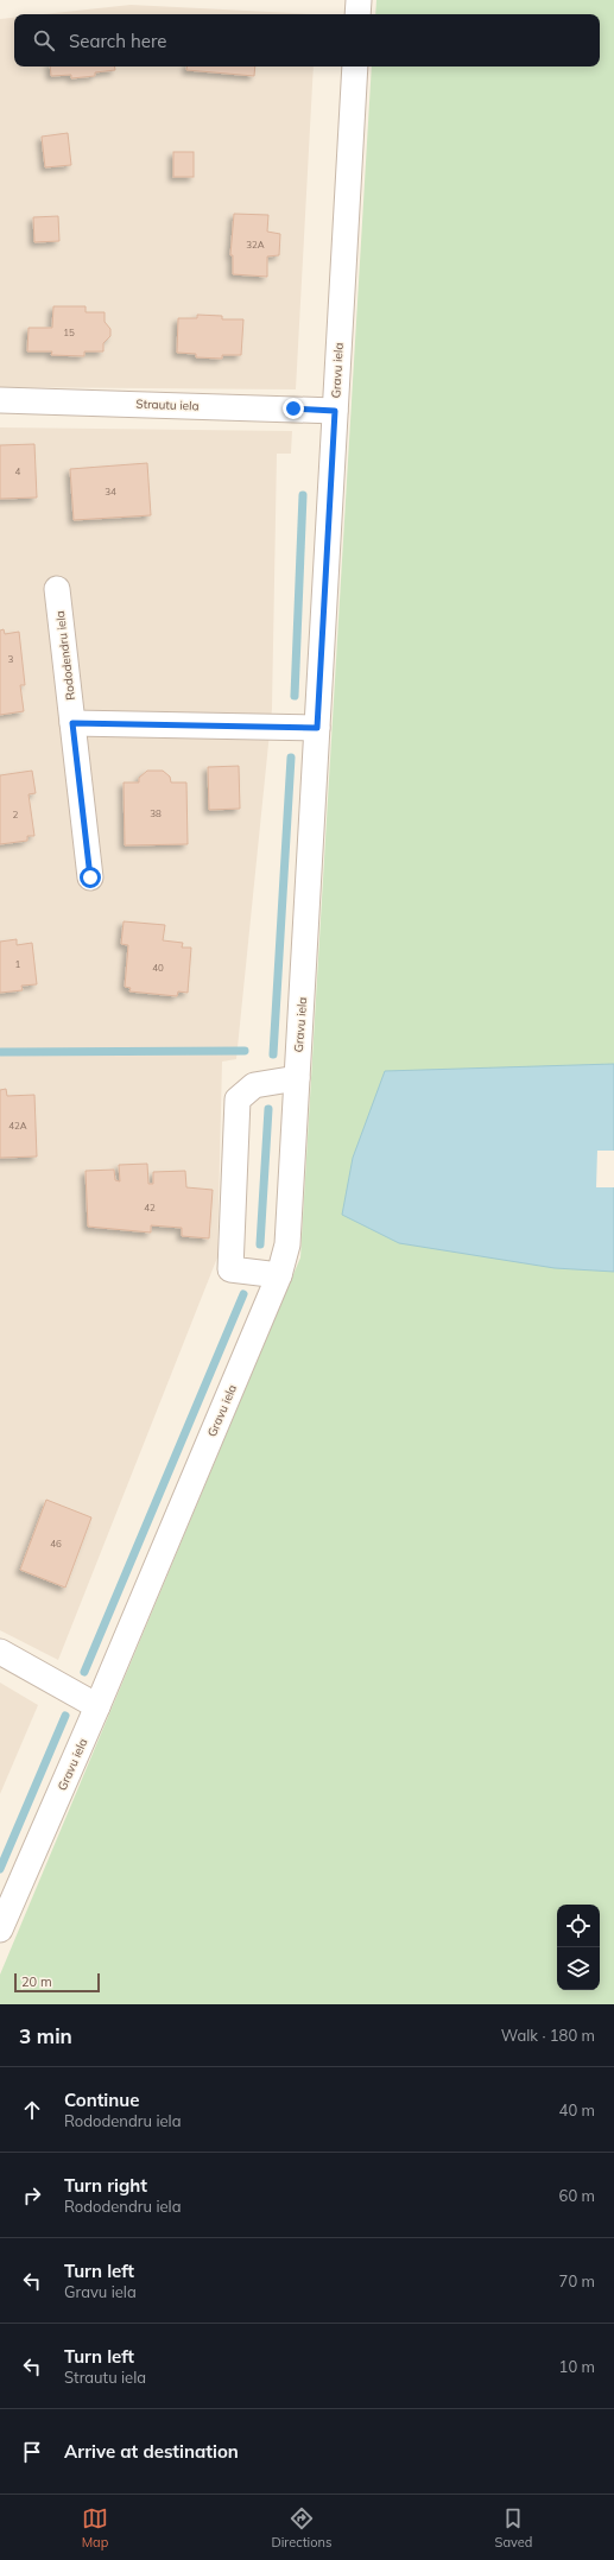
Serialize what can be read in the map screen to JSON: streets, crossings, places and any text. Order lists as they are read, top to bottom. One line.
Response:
{"streets":{"street":["Gravu iela","Strautu iela","Rododendru iela"]},"crossings":[["Gravu iela","Strautu iela"]],"house_numbers":["32A","15","4","34","3","38","2","1","40","42A","42","46"],"scale_bar":"20 m","page":{"search":"Search here","scale":"20 m","heading":["3 min","Walk · 180 m"],"list":[["Continue","Rododendru iela","40 m"],["Turn right","Rododendru iela","60 m"],["Turn left","Gravu iela","70 m"],["Turn left","Strautu iela","10 m"],"Arrive at destination"],"nav":["Map","Directions","Saved"]}}
